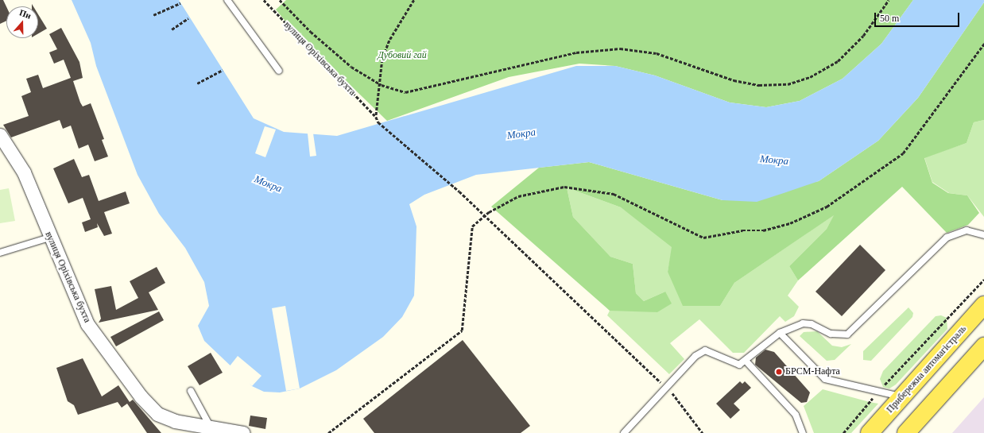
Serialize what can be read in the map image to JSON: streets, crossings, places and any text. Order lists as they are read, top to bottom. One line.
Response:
{"streets":{"main road":["Прибережна автомагістраль"],"street":["вулиця Оріхівська бухта"]},"water":["Мокра"],"parks":["Дубовий гай"],"places":["БРСМ-Нафта"],"scale_bar":"50 m","north":"top"}
